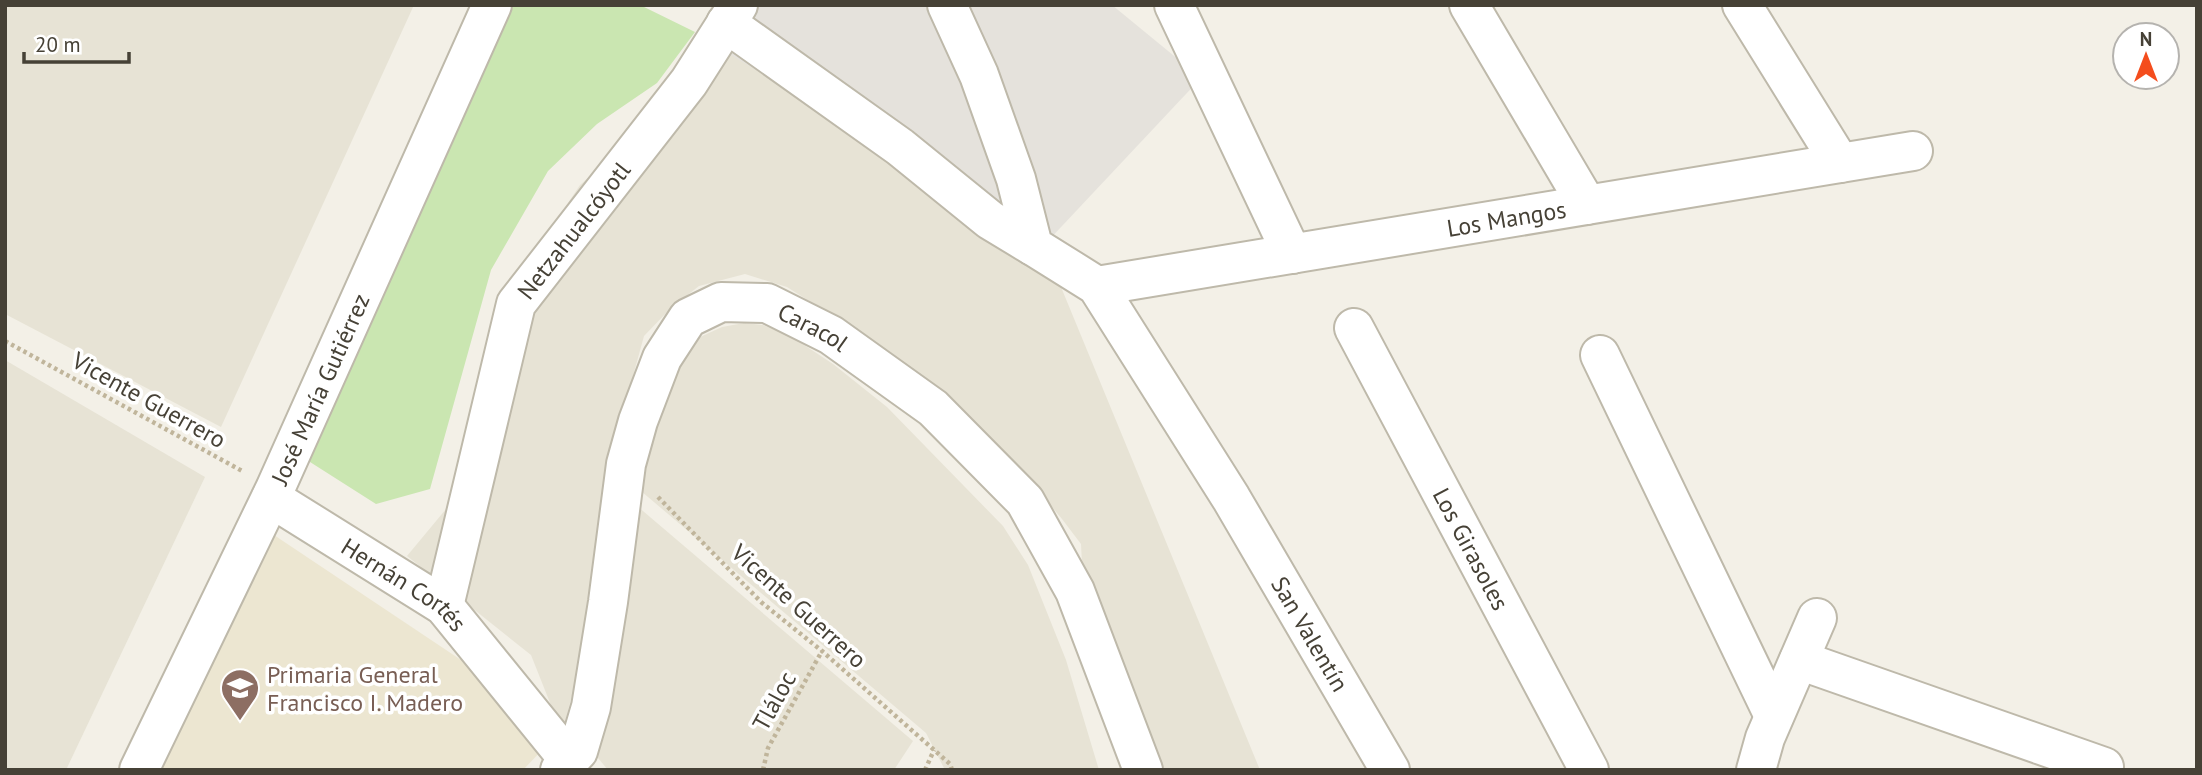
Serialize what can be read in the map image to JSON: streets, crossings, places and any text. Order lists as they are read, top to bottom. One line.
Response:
{"streets":{"street":["Los Mangos","Netzahualcóyotl","Caracol","José María Gutiérrez","Los Girasoles","Hernán Cortés","San Valentín"],"path":["Vicente Guerrero","Tláloc"]},"crossings":[["Los Mangos","San Valentín"],["Netzahualcóyotl","Hernán Cortés"],["Caracol","Vicente Guerrero"],["Caracol","Hernán Cortés"],["José María Gutiérrez","Vicente Guerrero"],["José María Gutiérrez","Hernán Cortés"],["Vicente Guerrero","Hernán Cortés"],["Vicente Guerrero","Tláloc"]],"places":{"school or university":["Primaria General Francisco I. Madero"]},"scale_bar":"20 m","north":"top"}
